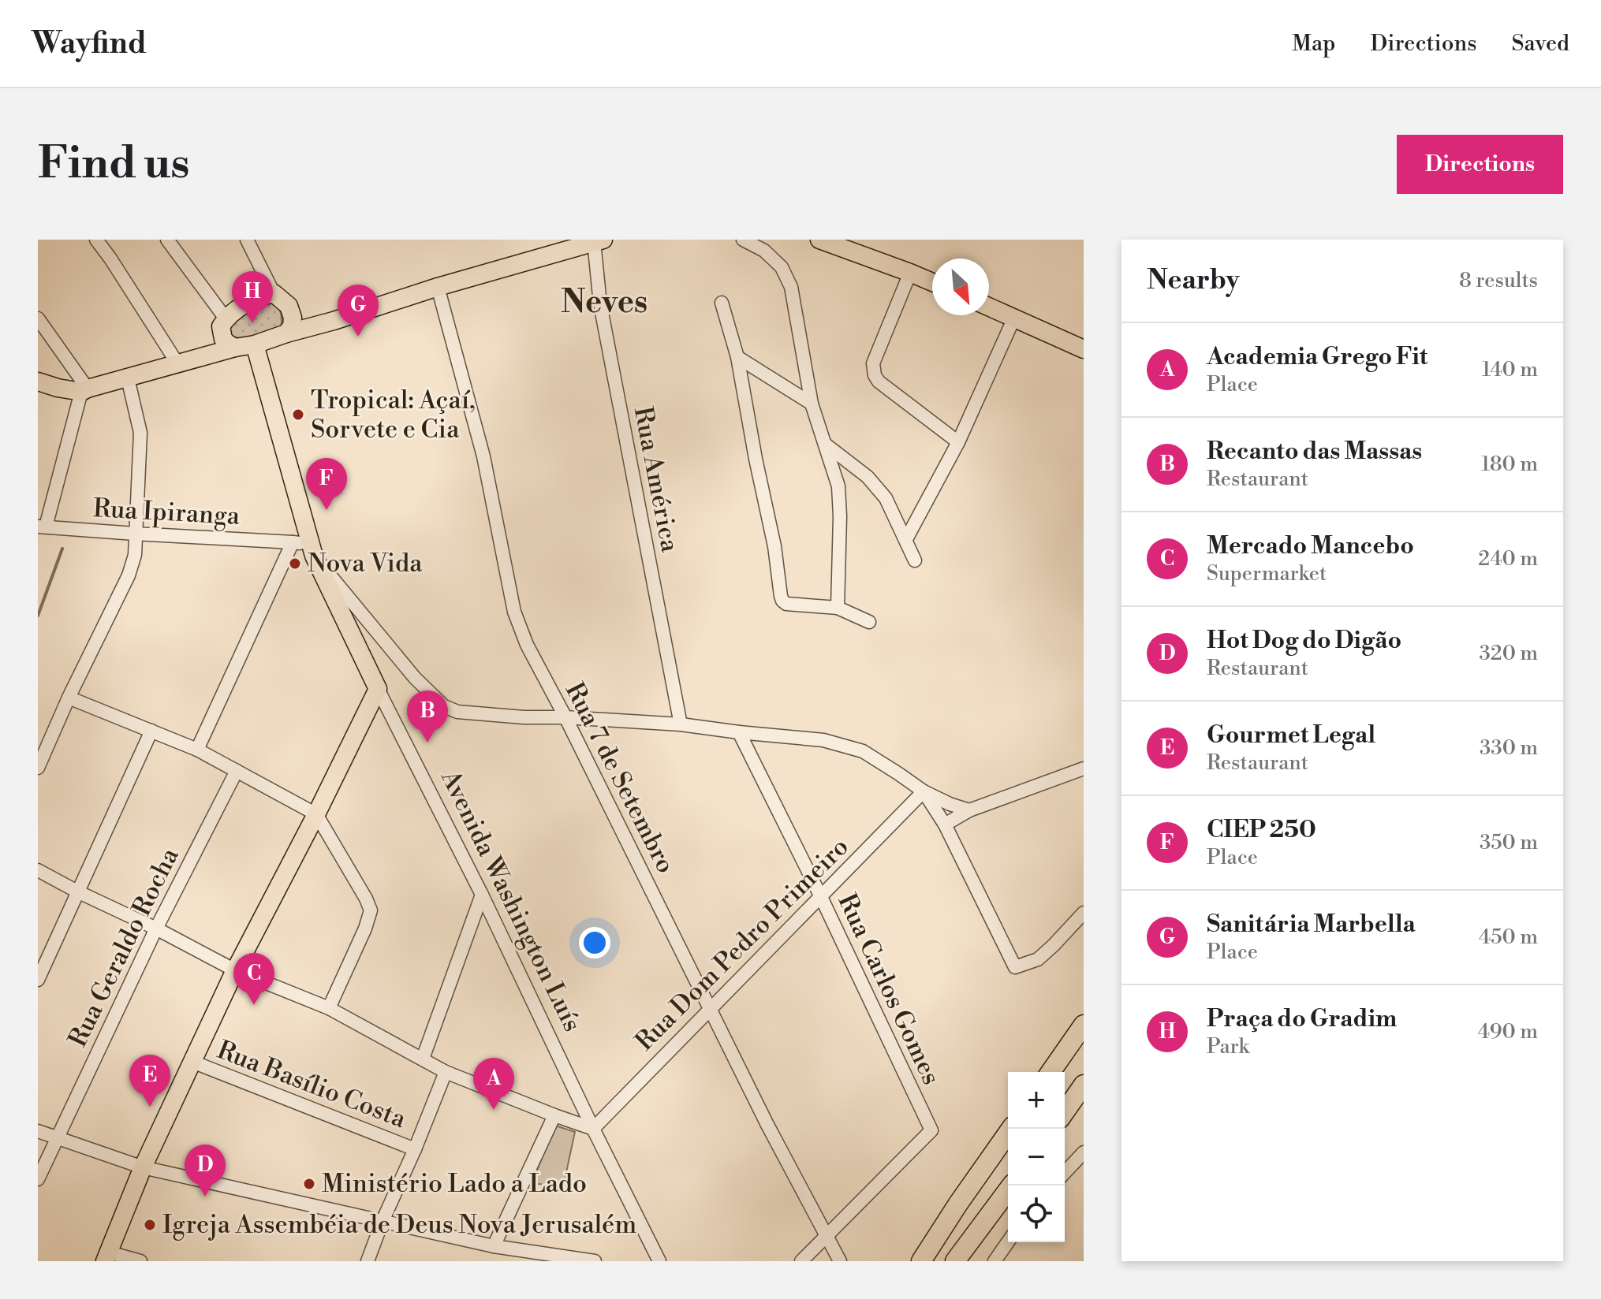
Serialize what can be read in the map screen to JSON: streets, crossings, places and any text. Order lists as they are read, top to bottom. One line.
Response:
{"streets":{"main road":["Avenida Washington Luís"],"street":["Rua América","Rua Ipiranga","Rua 7 de Setembro","Rua Dom Pedro Primeiro","Rua Geraldo Rocha","Rua Carlos Gomes","Rua Basílio Costa"]},"crossings":[["Rua Ipiranga","Avenida Washington Luís"],["Rua 7 de Setembro","Rua Dom Pedro Primeiro"],["Rua 7 de Setembro","Rua Carlos Gomes"],["Avenida Washington Luís","Rua Dom Pedro Primeiro"],["Rua Dom Pedro Primeiro","Rua Carlos Gomes"]],"districts":["Neves"],"places":["Tropical: Açaí, Sorvete e Cia","Nova Vida","Ministério Lado a Lado","Igreja Assembéia de Deus Nova Jerusalém"],"north":"bottom right","page":{"header":"Wayfind","nav":["Map","Directions","Saved"],"buttons":"Directions","title":"Find us","heading":["Nearby","8 results"],"pins":["H","G","F","B","C","E","A","D"],"list":[{"mark":"A","name":"Academia Grego Fit","note":"Place","value":"140 m"},{"mark":"B","name":"Recanto das Massas","note":"Restaurant","value":"180 m"},{"mark":"C","name":"Mercado Mancebo","note":"Supermarket","value":"240 m"},{"mark":"D","name":"Hot Dog do Digão","note":"Restaurant","value":"320 m"},{"mark":"E","name":"Gourmet Legal","note":"Restaurant","value":"330 m"},{"mark":"F","name":"CIEP 250","note":"Place","value":"350 m"},{"mark":"G","name":"Sanitária Marbella","note":"Place","value":"450 m"},{"mark":"H","name":"Praça do Gradim","note":"Park","value":"490 m"}],"map_buttons":["+","−"]}}
